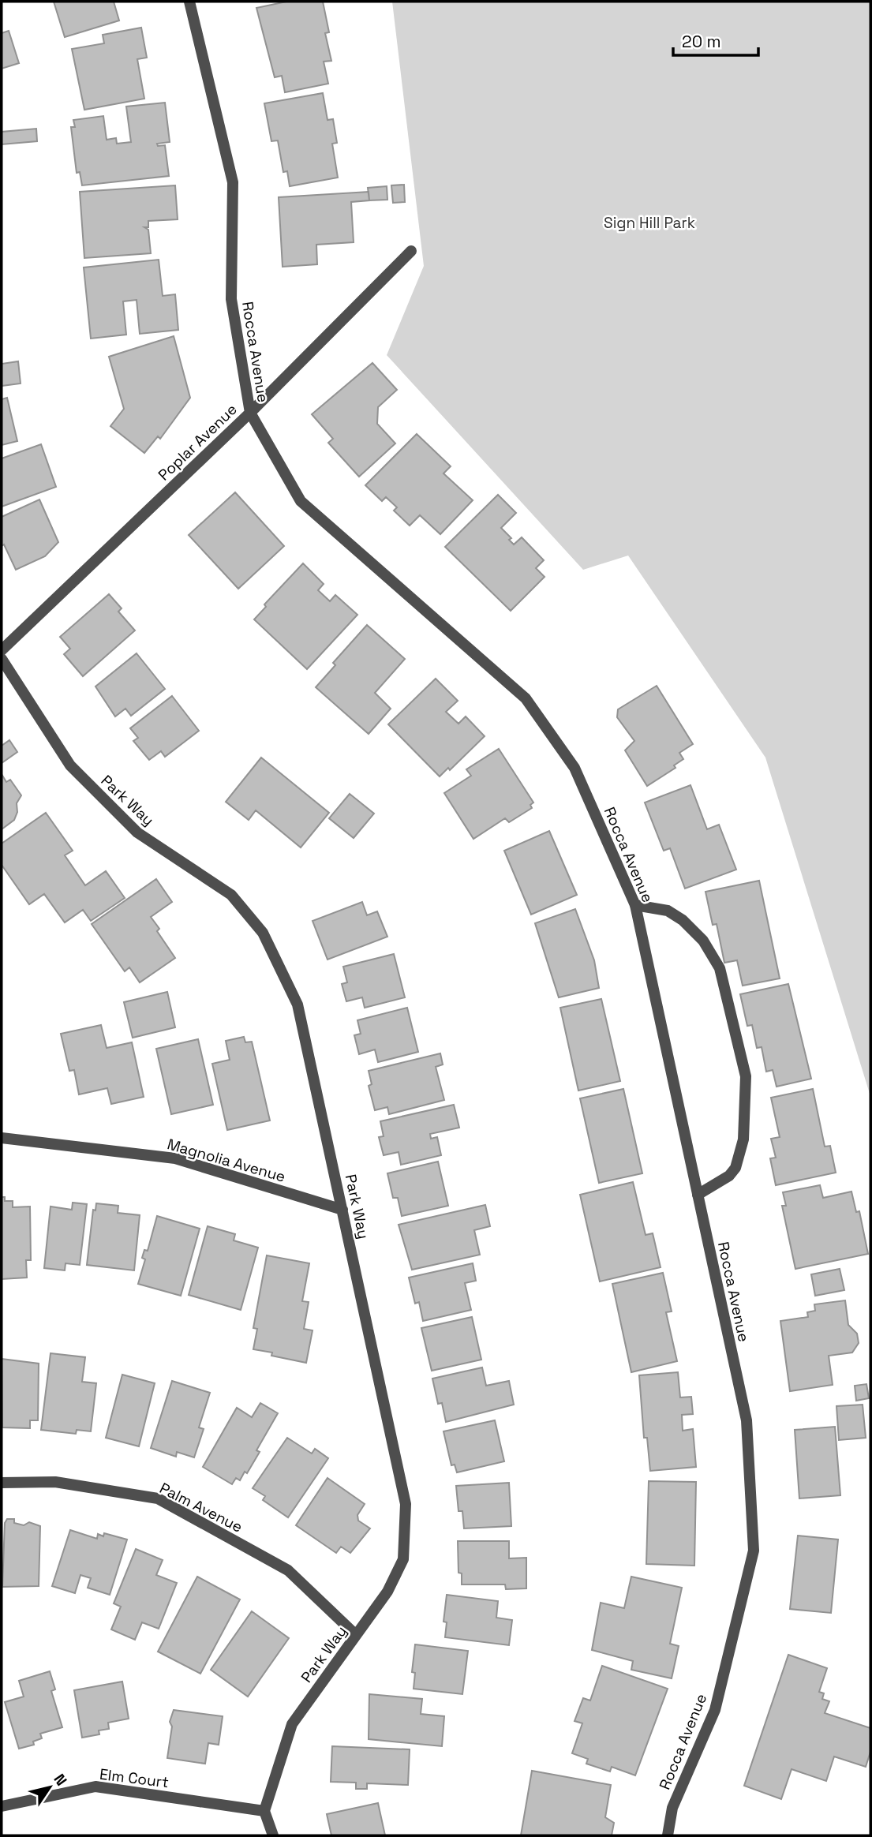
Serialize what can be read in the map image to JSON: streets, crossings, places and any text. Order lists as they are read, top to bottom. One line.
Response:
{"streets":{"street":["Rocca Avenue","Poplar Avenue","Park Way","Magnolia Avenue","Palm Avenue","Elm Court"]},"crossings":[["Rocca Avenue","Poplar Avenue"],["Park Way","Magnolia Avenue"],["Park Way","Palm Avenue"],["Park Way","Elm Court"]],"parks":["Sign Hill Park"],"scale_bar":"20 m","north":"top right"}
